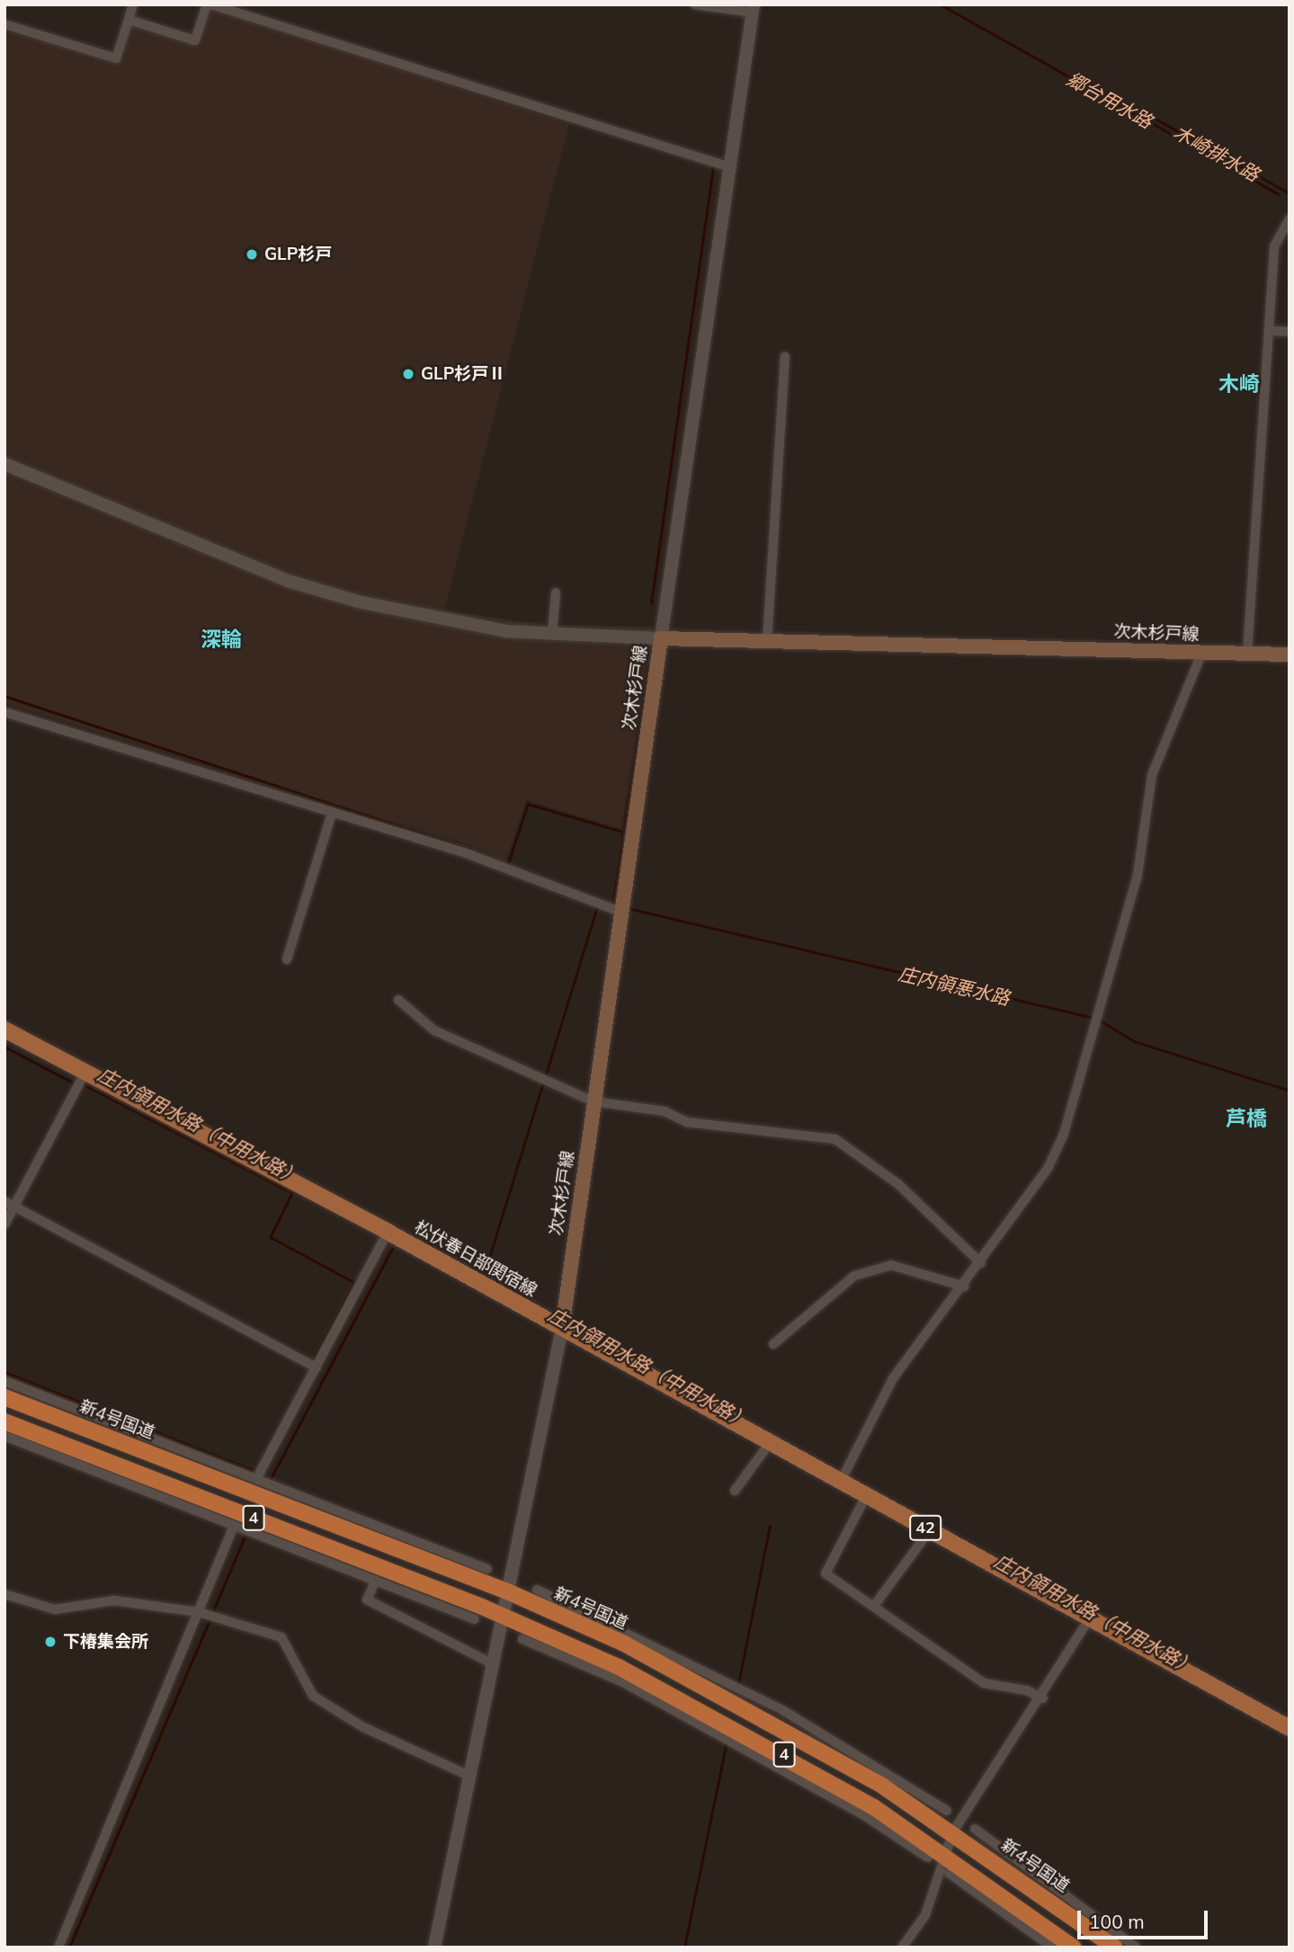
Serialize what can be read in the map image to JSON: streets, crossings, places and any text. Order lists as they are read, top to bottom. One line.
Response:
{"streets":{"highway":["新4号国道","4"],"main road":["次木杉戸線","松伏春日部関宿線","42"]},"crossings":[["次木杉戸線","松伏春日部関宿線"]],"districts":["木崎","深輪","芦橋"],"water":["郷台用水路","木崎排水路","庄内領悪水路","庄内領用水路（中用水路）"],"places":["GLP杉戸","GLP杉戸Ⅱ","下椿集会所"],"scale_bar":"100 m"}
